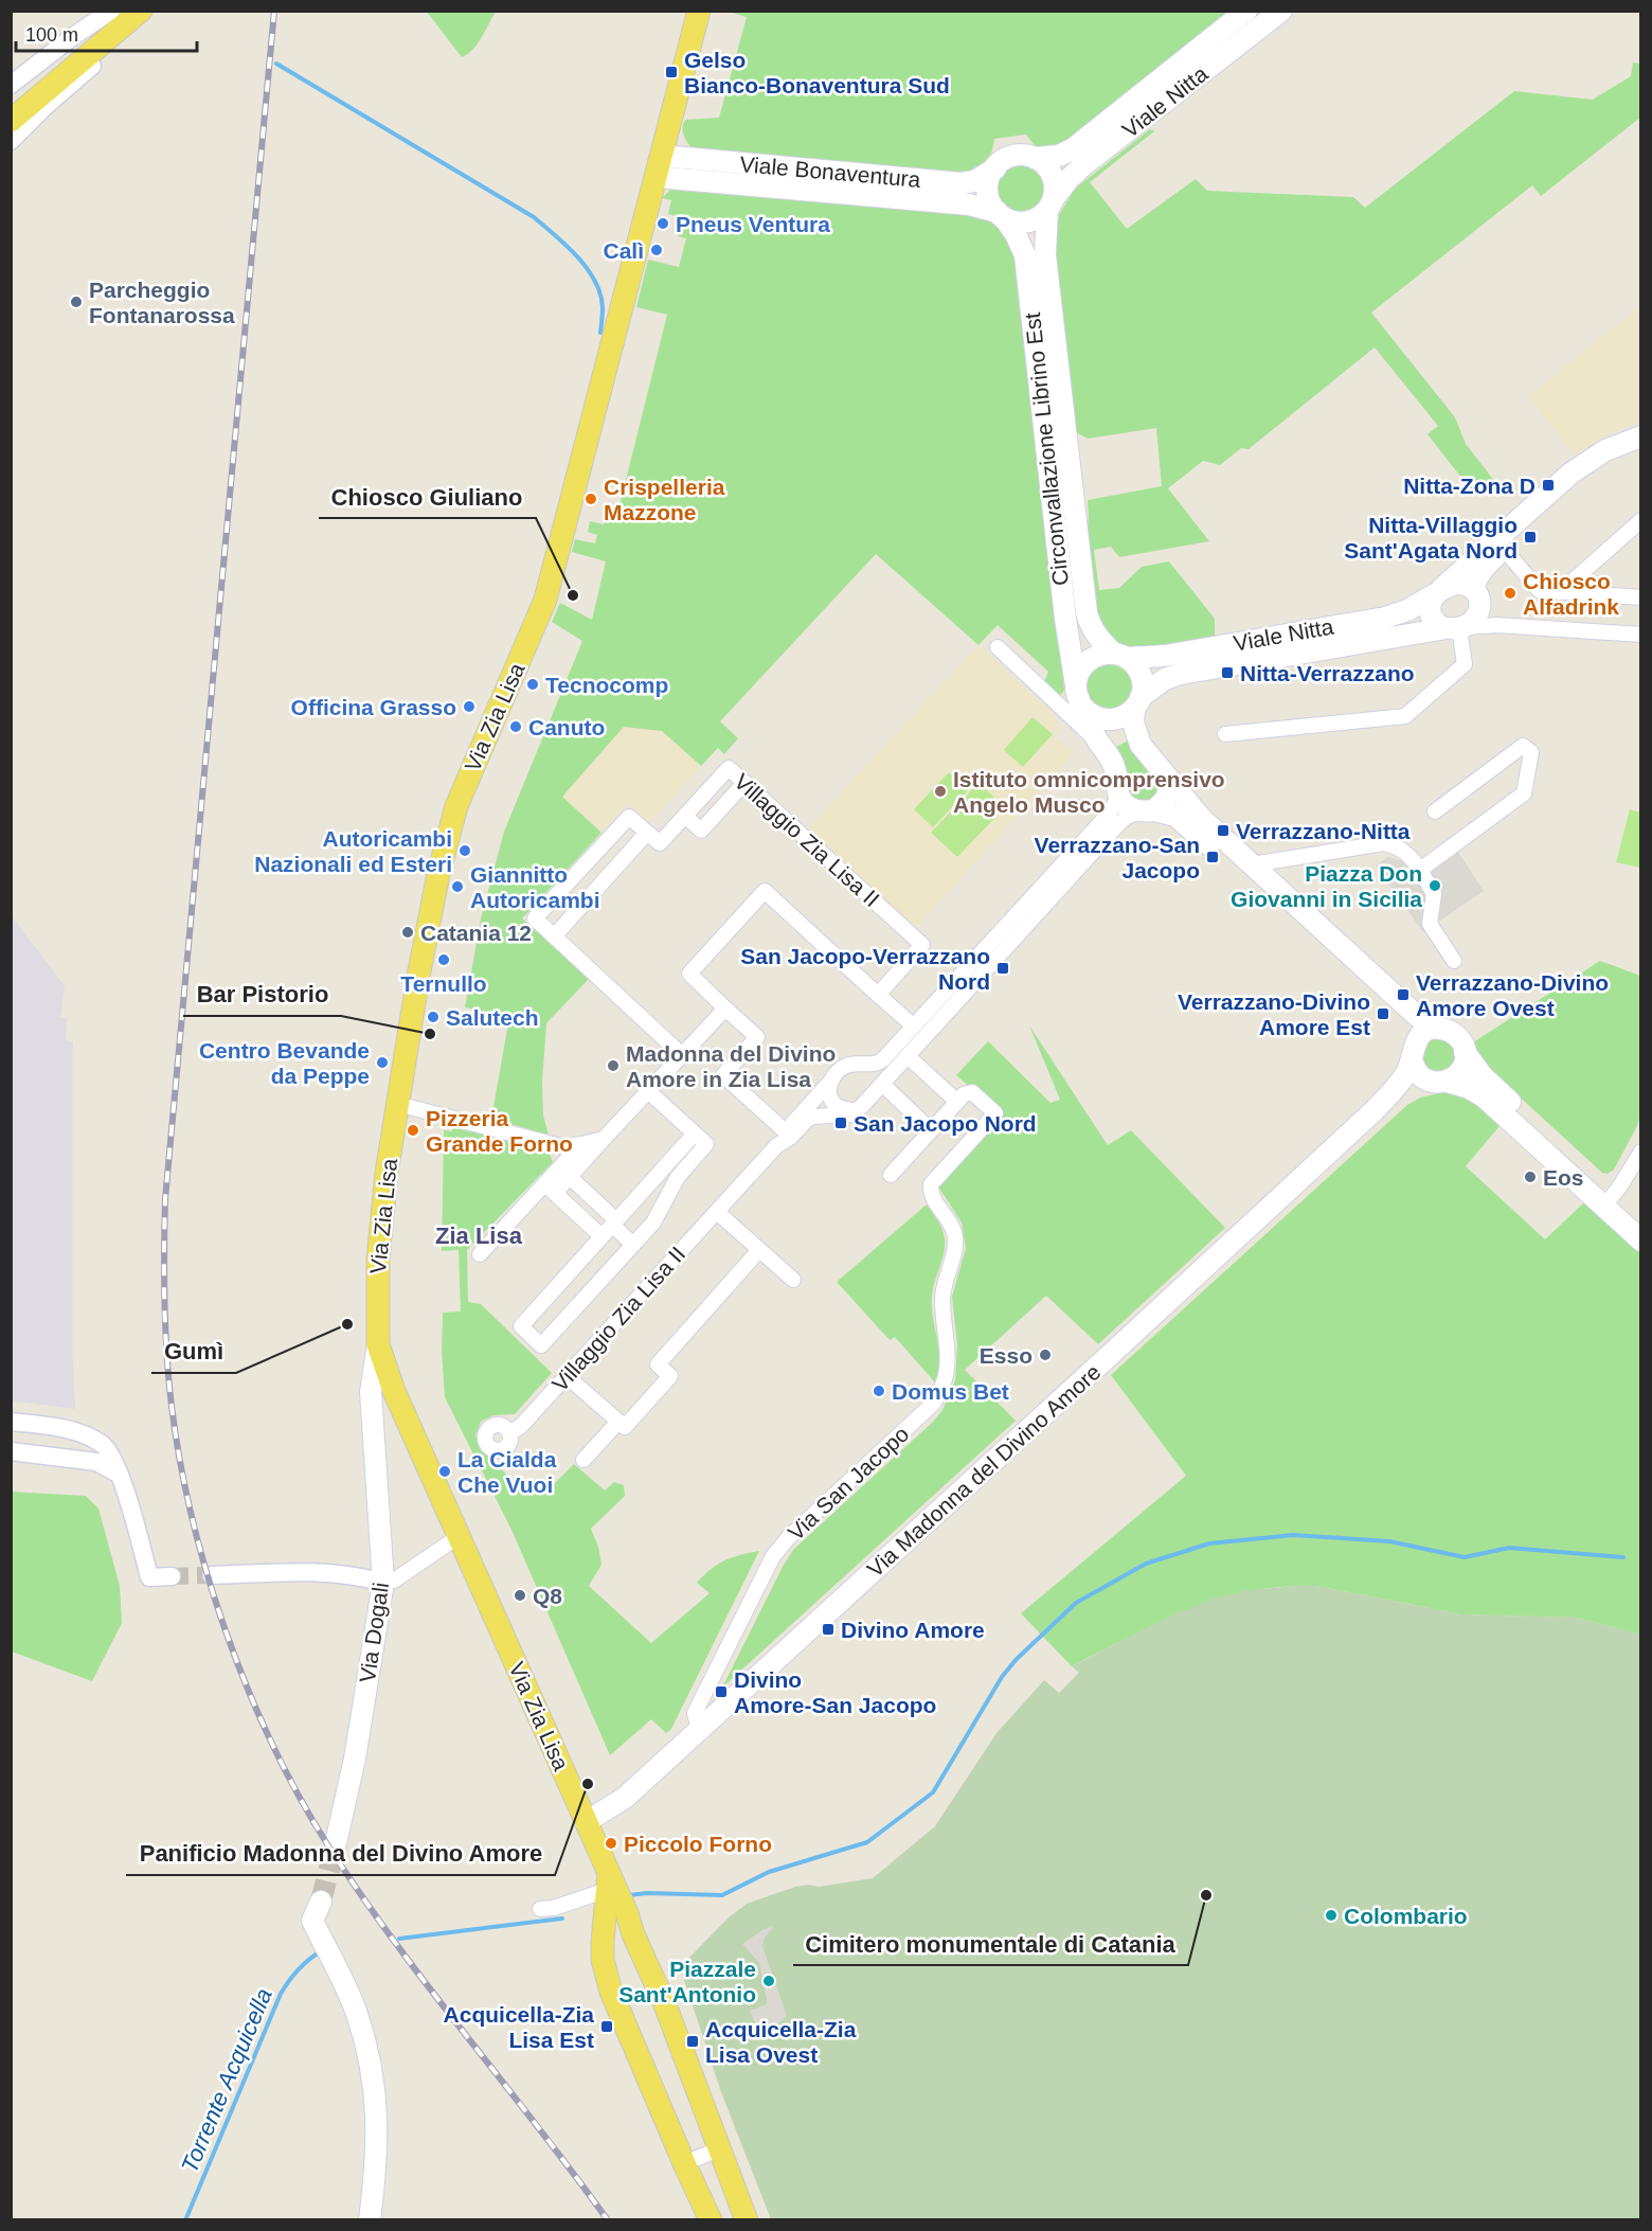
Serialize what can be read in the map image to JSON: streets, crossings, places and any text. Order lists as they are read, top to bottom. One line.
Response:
{"streets":{"main road":["Viale Nitta","Viale Bonaventura","Circonvallazione Librino Est","Via Zia Lisa","Via Madonna del Divino Amore","Via Dogali"],"street":["Villaggio Zia Lisa II","Via San Jacopo"]},"crossings":[["Viale Nitta","Viale Bonaventura"],["Viale Nitta","Circonvallazione Librino Est"],["Viale Bonaventura","Circonvallazione Librino Est"],["Via Zia Lisa","Via Madonna del Divino Amore"],["Via Zia Lisa","Via Dogali"],["Via Madonna del Divino Amore","Via San Jacopo"]],"districts":["Zia Lisa"],"water":["Torrente Acquicella"],"places":{"transit":["Gelso Bianco-Bonaventura Sud","Nitta-Zona D","Nitta-Villaggio Sant'Agata Nord","Nitta-Verrazzano","Verrazzano-Nitta","Verrazzano-San Jacopo","San Jacopo-Verrazzano Nord","Verrazzano-Divino Amore Ovest","Verrazzano-Divino Amore Est","San Jacopo Nord","Divino Amore","Divino Amore-San Jacopo","Acquicella-Zia Lisa Est","Acquicella-Zia Lisa Ovest"],"other":["Pneus Ventura","Calì","Parcheggio Fontanarossa","Crispelleria Mazzone","Chiosco Alfadrink","Chiosco Giuliano","Tecnocomp","Officina Grasso","Canuto","Istituto omnicomprensivo Angelo Musco","Autoricambi Nazionali ed Esteri","Piazza Don Giovanni in Sicilia","Giannitto Autoricambi","Catania 12","Ternullo","Salutech","Bar Pistorio","Centro Bevande da Peppe","Madonna del Divino Amore in Zia Lisa","Pizzeria Grande Forno","Eos","Gumì","Esso","Domus Bet","La Cialda Che Vuoi","Q8","Panificio Madonna del Divino Amore","Piccolo Forno","Cimitero monumentale di Catania","Colombario","Piazzale Sant'Antonio"]},"scale_bar":"100 m"}
